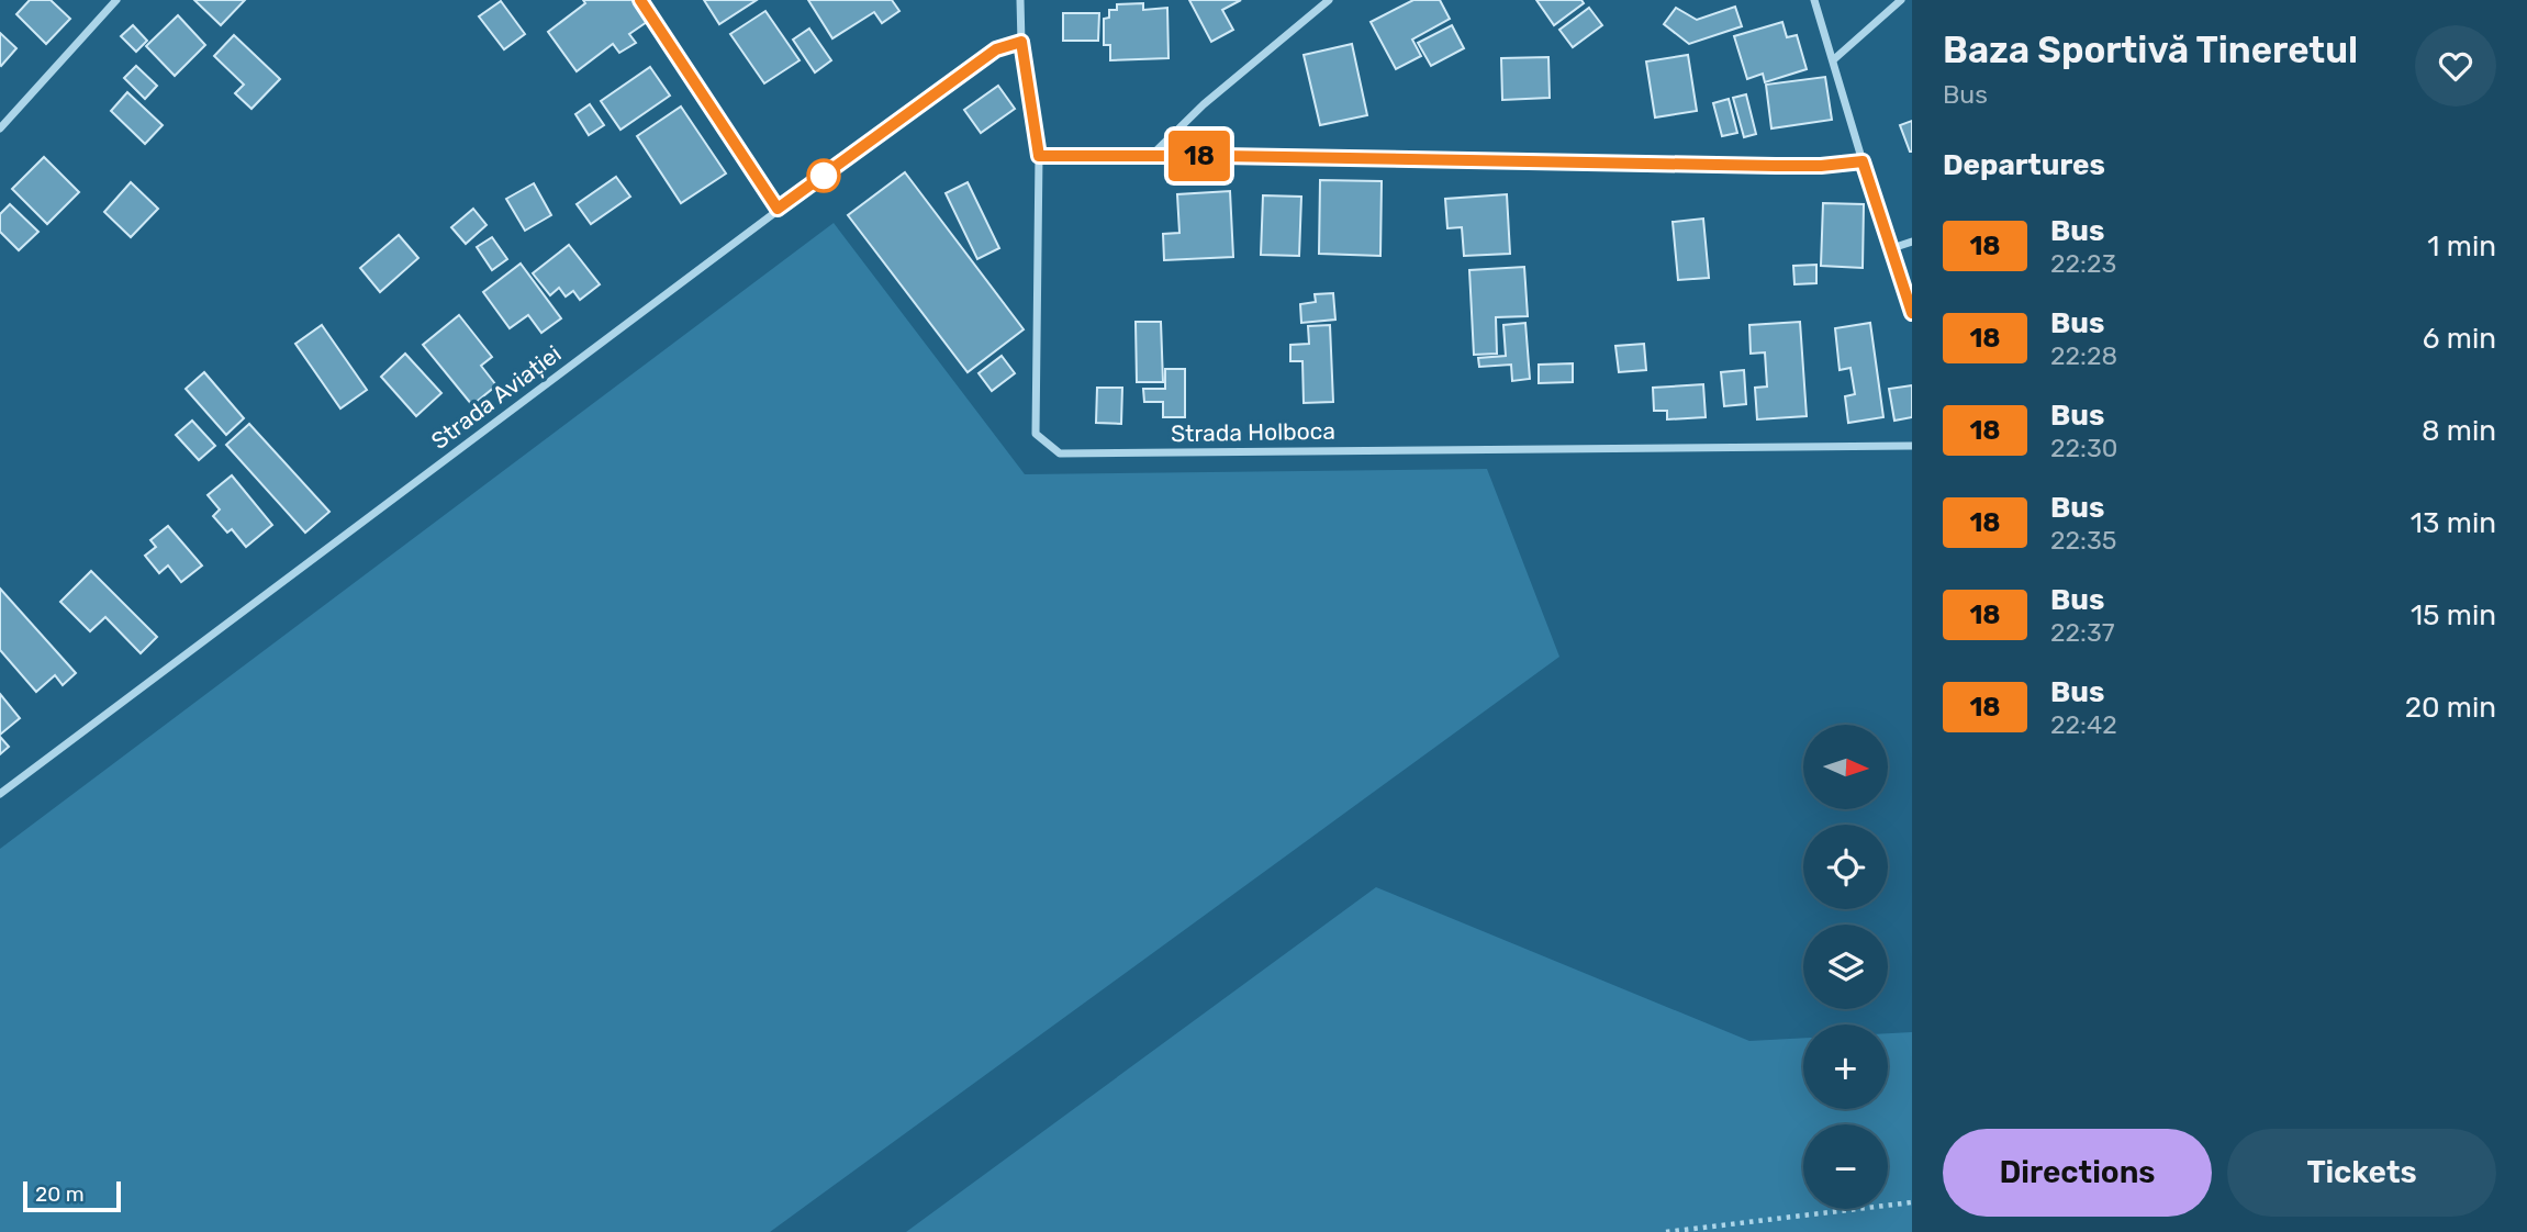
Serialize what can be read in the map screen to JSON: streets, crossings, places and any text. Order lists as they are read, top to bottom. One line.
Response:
{"streets":{"street":["Strada Aviației","Strada Holboca"]},"crossings":[["Strada Aviației","Strada Holboca"]],"lines":["bus line 18"],"scale_bar":"20 m","north":"right","page":{"on_map":"18","heading":[["Baza Sportivă Tineretul","Bus"],"Departures"],"list":[{"mark":"18","name":"Bus","note":"22:23","value":"1 min"},{"mark":"18","name":"Bus","note":"22:28","value":"6 min"},{"mark":"18","name":"Bus","note":"22:30","value":"8 min"},{"mark":"18","name":"Bus","note":"22:35","value":"13 min"},{"mark":"18","name":"Bus","note":"22:37","value":"15 min"},{"mark":"18","name":"Bus","note":"22:42","value":"20 min"}],"map_buttons":["+","−"],"buttons":["Directions","Tickets"],"scale":"20 m"}}
